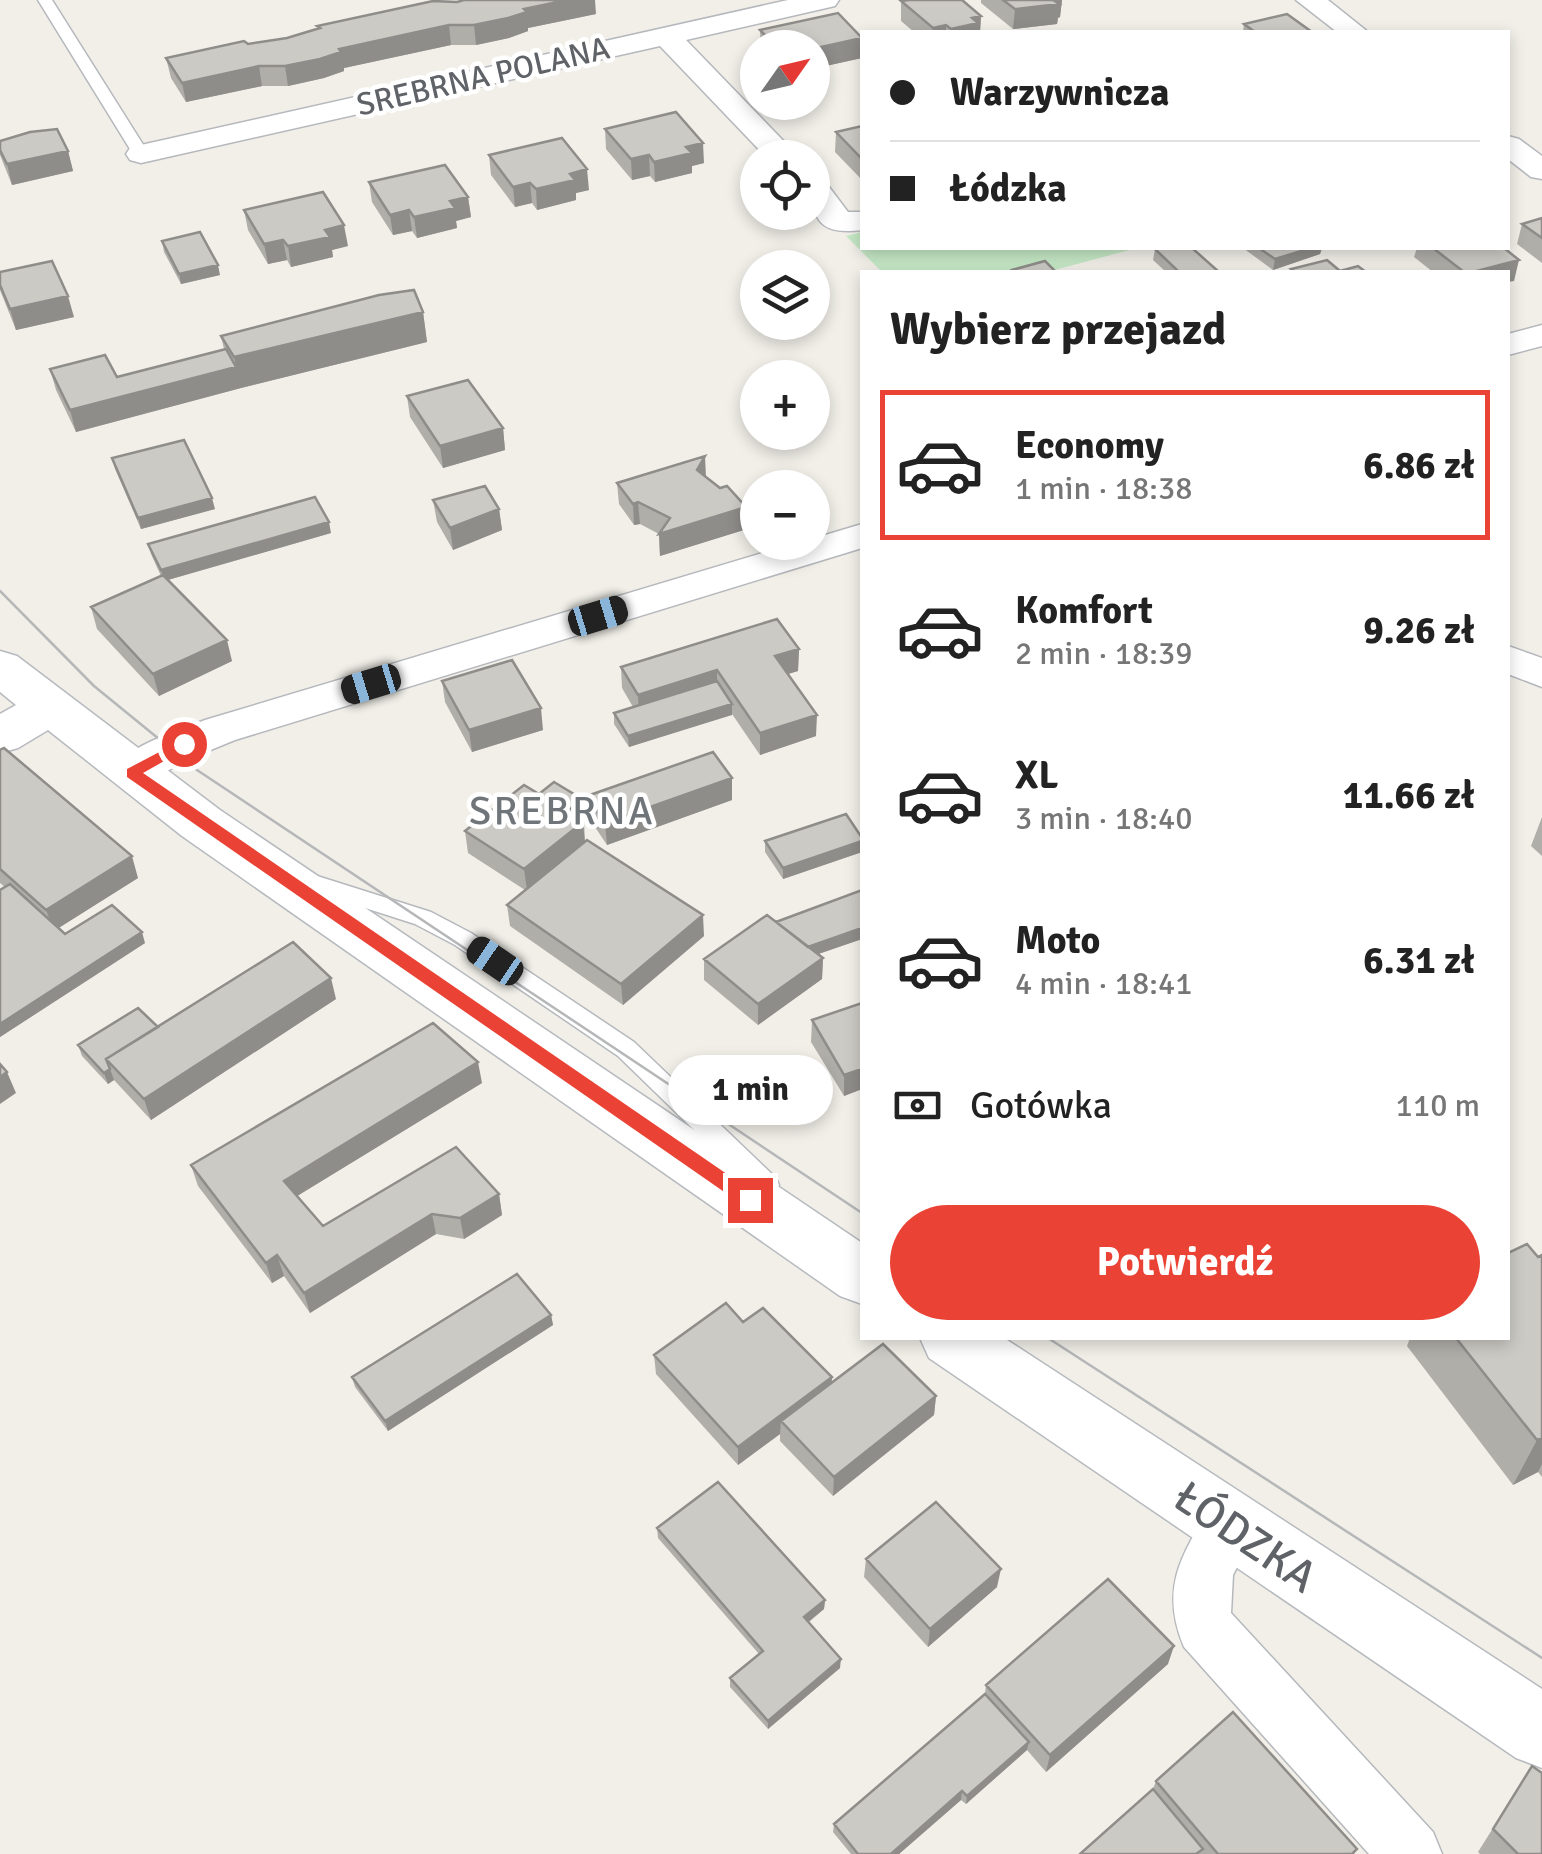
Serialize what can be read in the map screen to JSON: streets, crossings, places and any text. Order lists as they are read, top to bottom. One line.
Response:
{"streets":{"main road":["ŁÓDZKA"],"street":["SREBRNA POLANA"]},"districts":["SREBRNA"],"north":"top right","page":{"map_buttons":["+","−"],"banner":["Warzywnicza","Łódzka"],"heading":"Wybierz przejazd","list":[{"name":"Economy","note":"1 min · 18:38","value":"6.86 zł"},{"name":"Komfort","note":"2 min · 18:39","value":"9.26 zł"},{"name":"XL","note":"3 min · 18:40","value":"11.66 zł"},{"name":"Moto","note":"4 min · 18:41","value":"6.31 zł"}],"pay":["Gotówka","110 m"],"bubble":"1 min","buttons":"Potwierdź"}}
